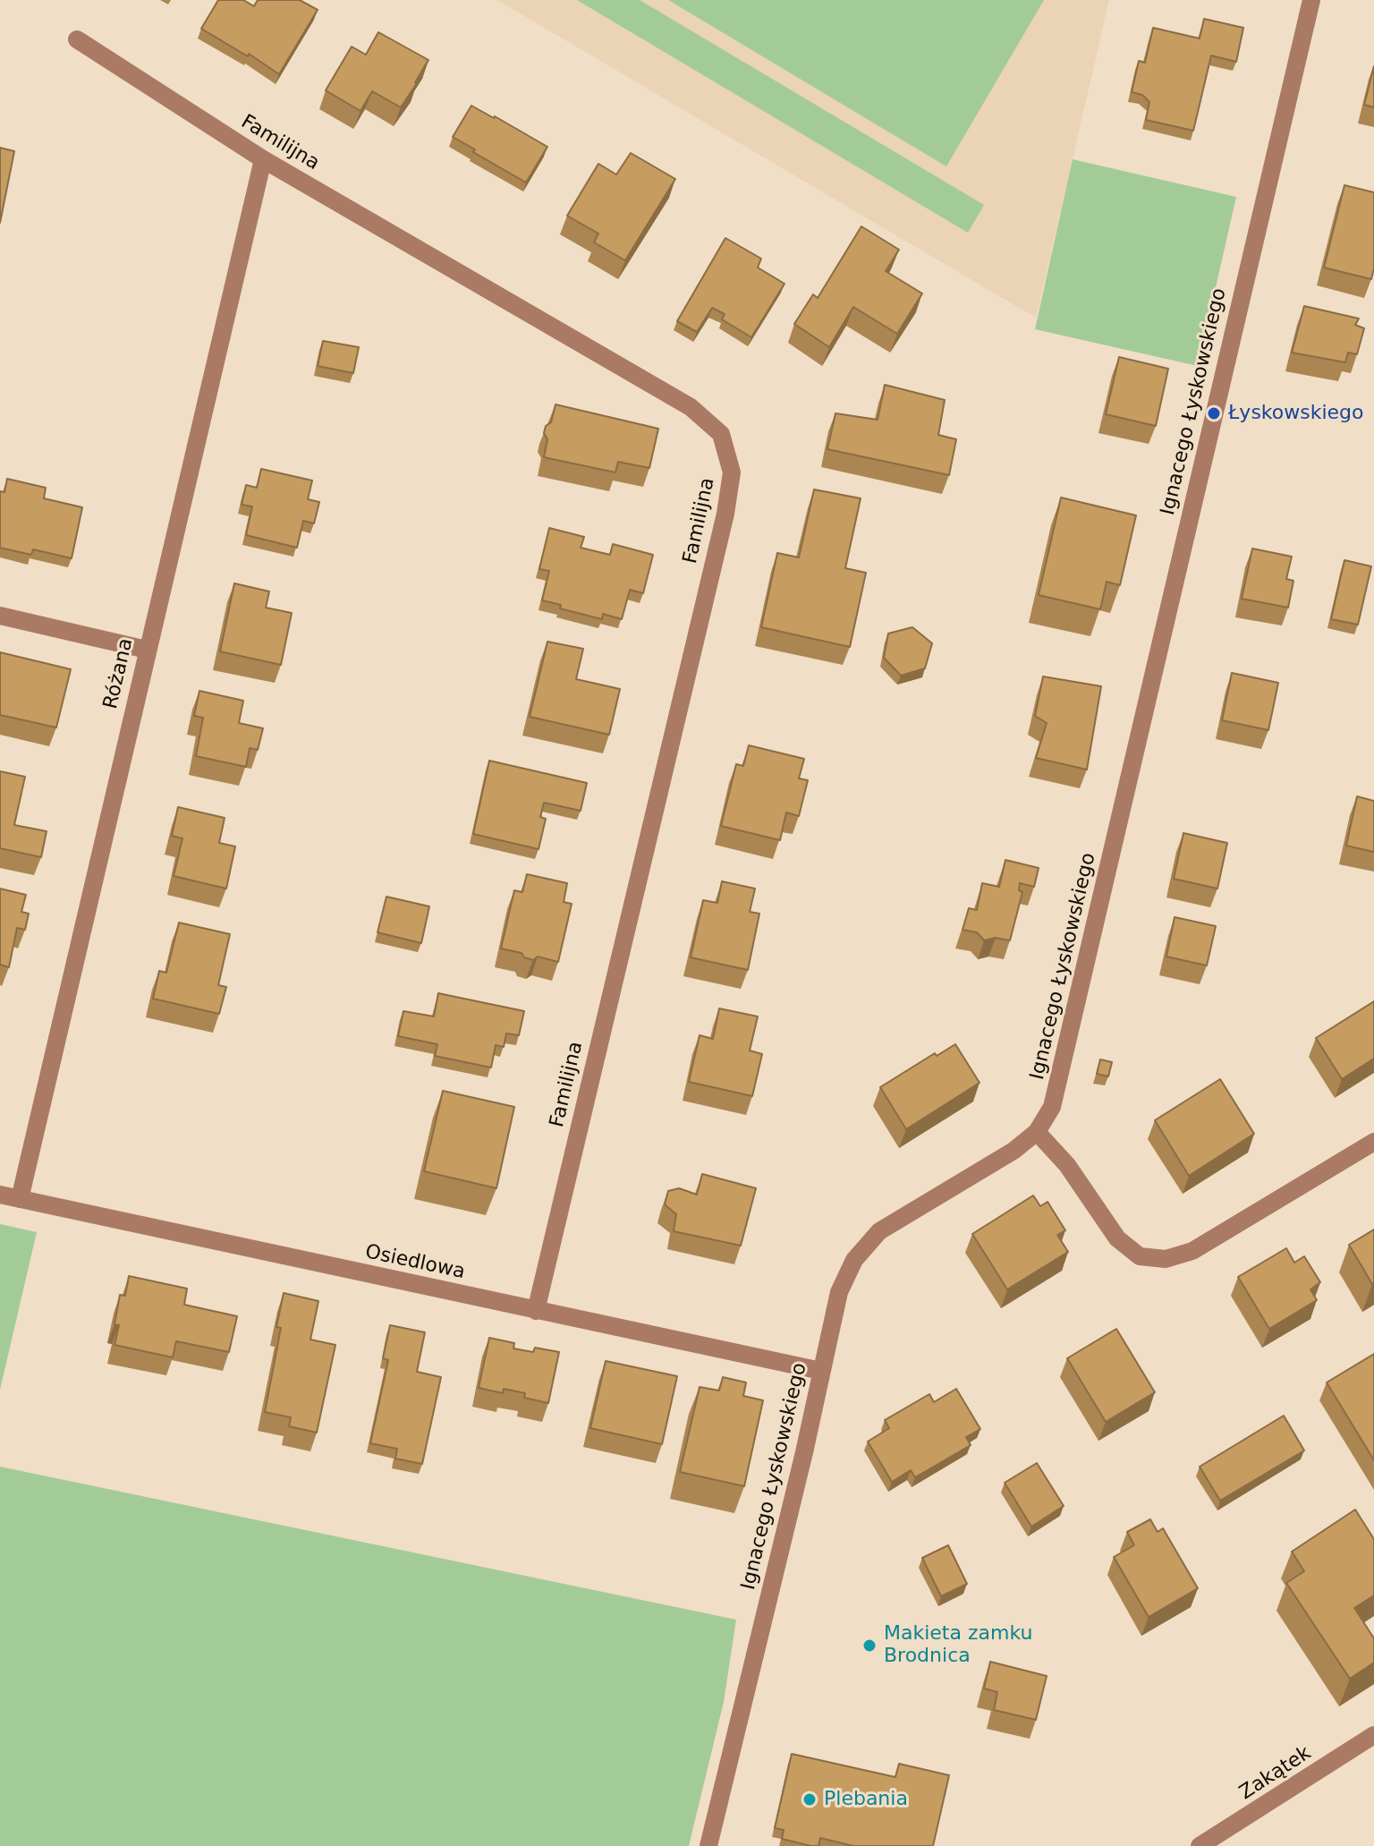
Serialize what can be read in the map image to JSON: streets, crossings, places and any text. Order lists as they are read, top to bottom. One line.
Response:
{"streets":{"street":["Familijna","Ignacego Łyskowskiego","Różana","Osiedlowa","Zakątek"]},"crossings":[["Familijna","Różana"],["Familijna","Osiedlowa"],["Ignacego Łyskowskiego","Osiedlowa"],["Różana","Osiedlowa"]],"places":["Łyskowskiego","Makieta zamku Brodnica","Plebania"]}
